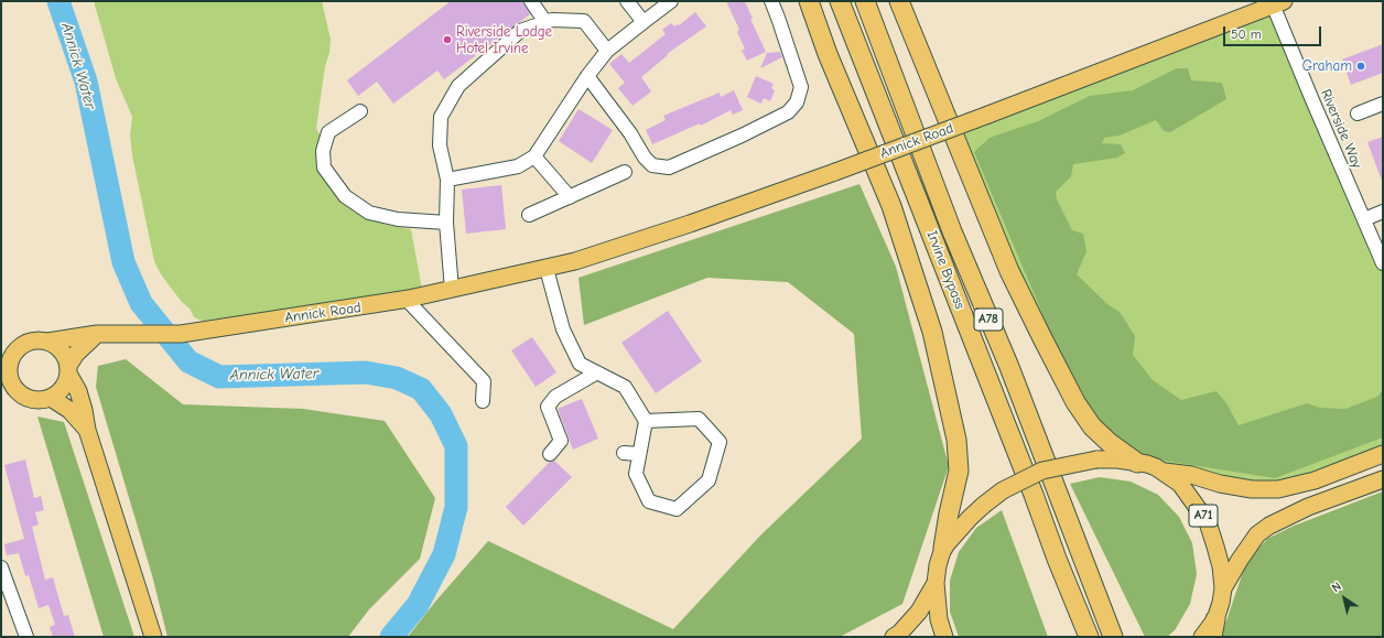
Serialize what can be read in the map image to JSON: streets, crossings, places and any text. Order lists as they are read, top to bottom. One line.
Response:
{"streets":{"highway":["Irvine Bypass","A78"],"main road":["Annick Road","A71"],"street":["Riverside Way"]},"crossings":[["Riverside Way","Annick Road"]],"water":["Annick Water"],"places":["Riverside Lodge Hotel Irvine","Graham"],"scale_bar":"50 m","north":"top left"}
